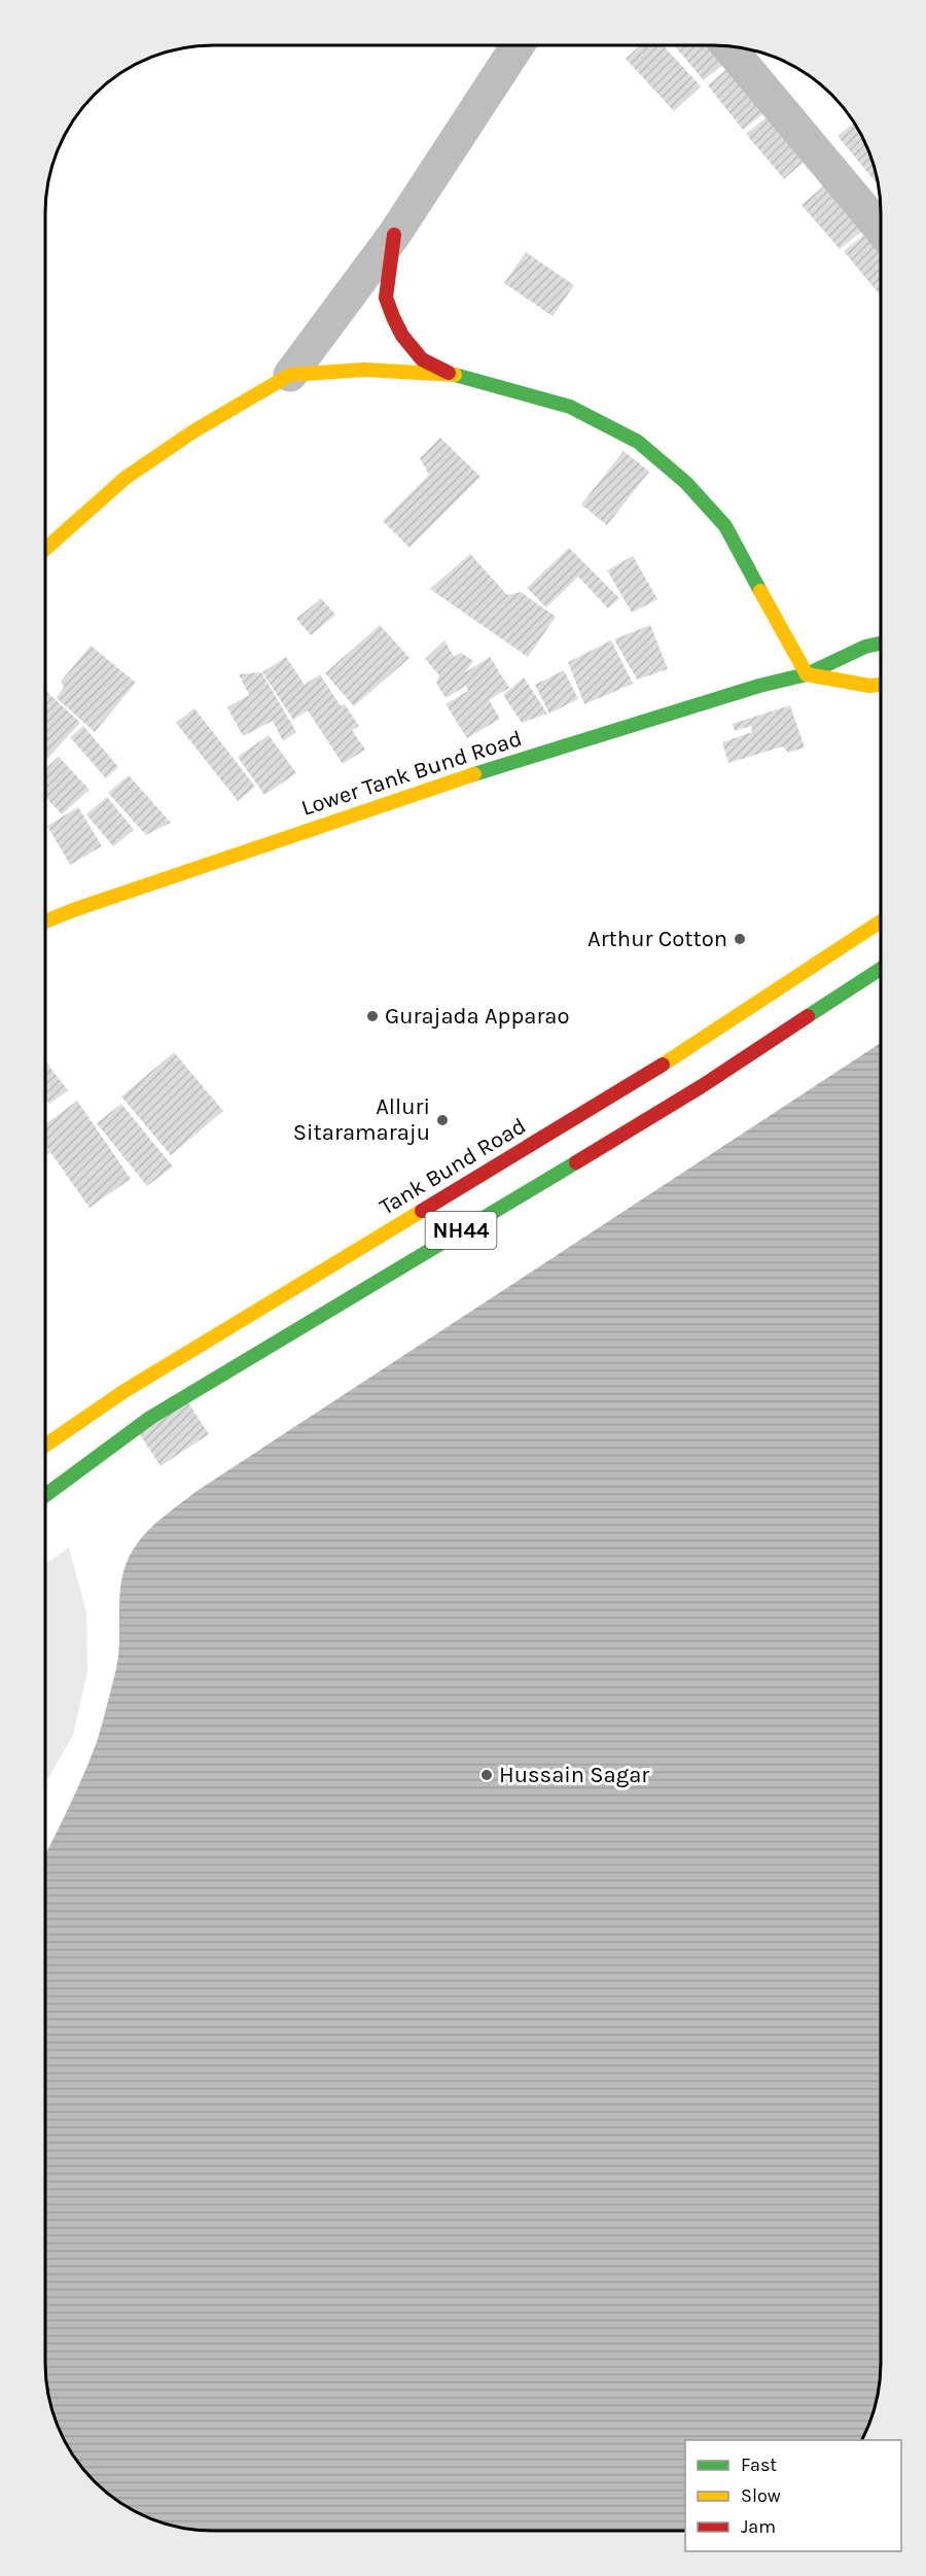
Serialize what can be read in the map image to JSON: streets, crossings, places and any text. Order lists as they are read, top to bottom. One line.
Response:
{"streets":{"main road":["Lower Tank Bund Road","Tank Bund Road","NH44"]},"places":["Arthur Cotton","Gurajada Apparao","Alluri Sitaramaraju","Hussain Sagar"],"legend":["Fast","Slow","Jam"]}
